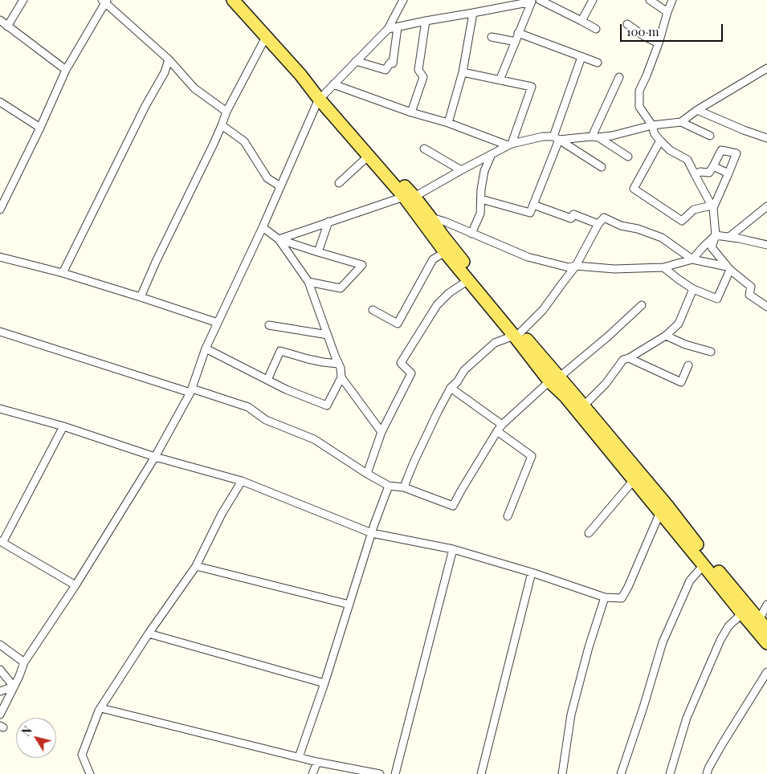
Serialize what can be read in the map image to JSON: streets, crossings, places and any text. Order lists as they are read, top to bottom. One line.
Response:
{"scale_bar":"100 m","north":"top left"}
